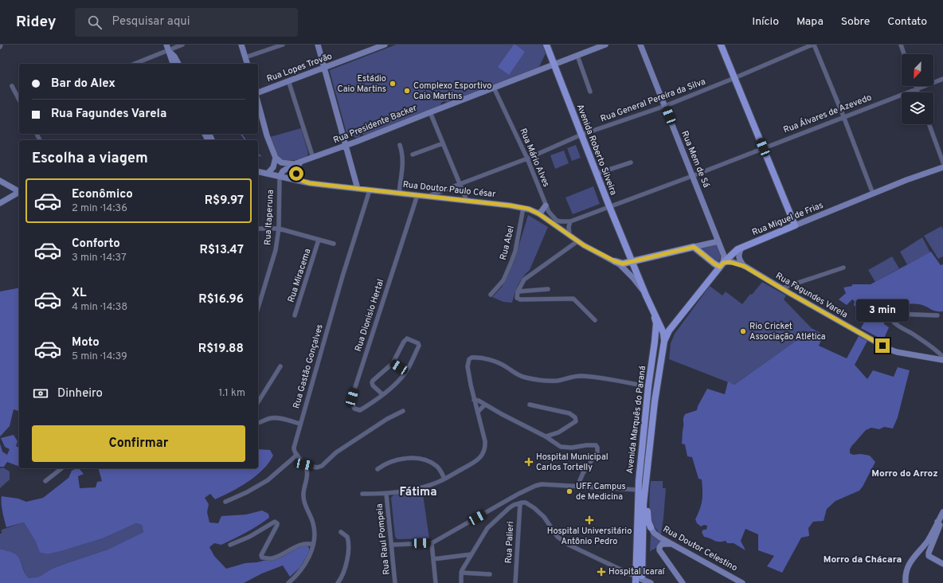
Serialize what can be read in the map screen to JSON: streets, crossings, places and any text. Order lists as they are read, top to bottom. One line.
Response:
{"streets":{"main road":["Rua Lopes Trovão","Rua Presidente Backer","Avenida Roberto Silveira","Rua Mem de Sá","Rua Doutor Paulo César","Rua Miguel de Frias","Rua Fagundes Varela","Avenida Marquês do Paraná","Rua Doutor Celestino"],"street":["Rua General Pereira da Silva","Rua Álvares de Azevedo","Rua Mário Alves","Rua Itaperuna","Rua Abel","Rua Miracema","Rua Dionisio Hertal","Rua Gastão Gonçalves","Rua Raul Pompeia","Rua Palieri"]},"crossings":[["Rua General Pereira da Silva","Avenida Roberto Silveira"],["Rua General Pereira da Silva","Rua Mário Alves"],["Rua General Pereira da Silva","Rua Mem de Sá"],["Rua General Pereira da Silva","Rua Doutor Paulo César"],["Rua Álvares de Azevedo","Avenida Roberto Silveira"],["Rua Álvares de Azevedo","Rua Mário Alves"],["Rua Álvares de Azevedo","Rua Mem de Sá"],["Rua Presidente Backer","Avenida Roberto Silveira"],["Rua Presidente Backer","Rua Mário Alves"],["Rua Presidente Backer","Rua Doutor Paulo César"],["Rua Presidente Backer","Rua Itaperuna"],["Avenida Roberto Silveira","Rua Doutor Paulo César"],["Rua Mem de Sá","Rua Miguel de Frias"],["Rua Mem de Sá","Rua Fagundes Varela"],["Rua Doutor Paulo César","Rua Itaperuna"],["Rua Doutor Paulo César","Rua Abel"],["Rua Doutor Paulo César","Rua Dionisio Hertal"],["Rua Doutor Paulo César","Rua Gastão Gonçalves"],["Rua Doutor Paulo César","Avenida Marquês do Paraná"],["Rua Miguel de Frias","Rua Fagundes Varela"],["Rua Miguel de Frias","Avenida Marquês do Paraná"]],"districts":["Morro do Arroz","Fátima","Morro da Chácara"],"places":{"other":["Estádio Caio Martins","Complexo Esportivo Caio Martins","Rio Cricket Associação Atlética","UFF Campus de Medicina"],"health":["Hospital Municipal Carlos Tortelly","Hospital Universitário Antônio Pedro","Hospital Icaraí"]},"north":"bottom left","page":{"header":"Ridey","search":"Pesquisar aqui","nav":["Início","Mapa","Sobre","Contato"],"banner":["Bar do Alex","Rua Fagundes Varela"],"heading":"Escolha a viagem","list":[{"name":"Econômico","note":"2 min · 14:36","value":"R$9.97"},{"name":"Conforto","note":"3 min · 14:37","value":"R$13.47"},{"name":"XL","note":"4 min · 14:38","value":"R$16.96"},{"name":"Moto","note":"5 min · 14:39","value":"R$19.88"}],"bubble":"3 min","pay":["Dinheiro","1.1 km"],"buttons":"Confirmar"}}
